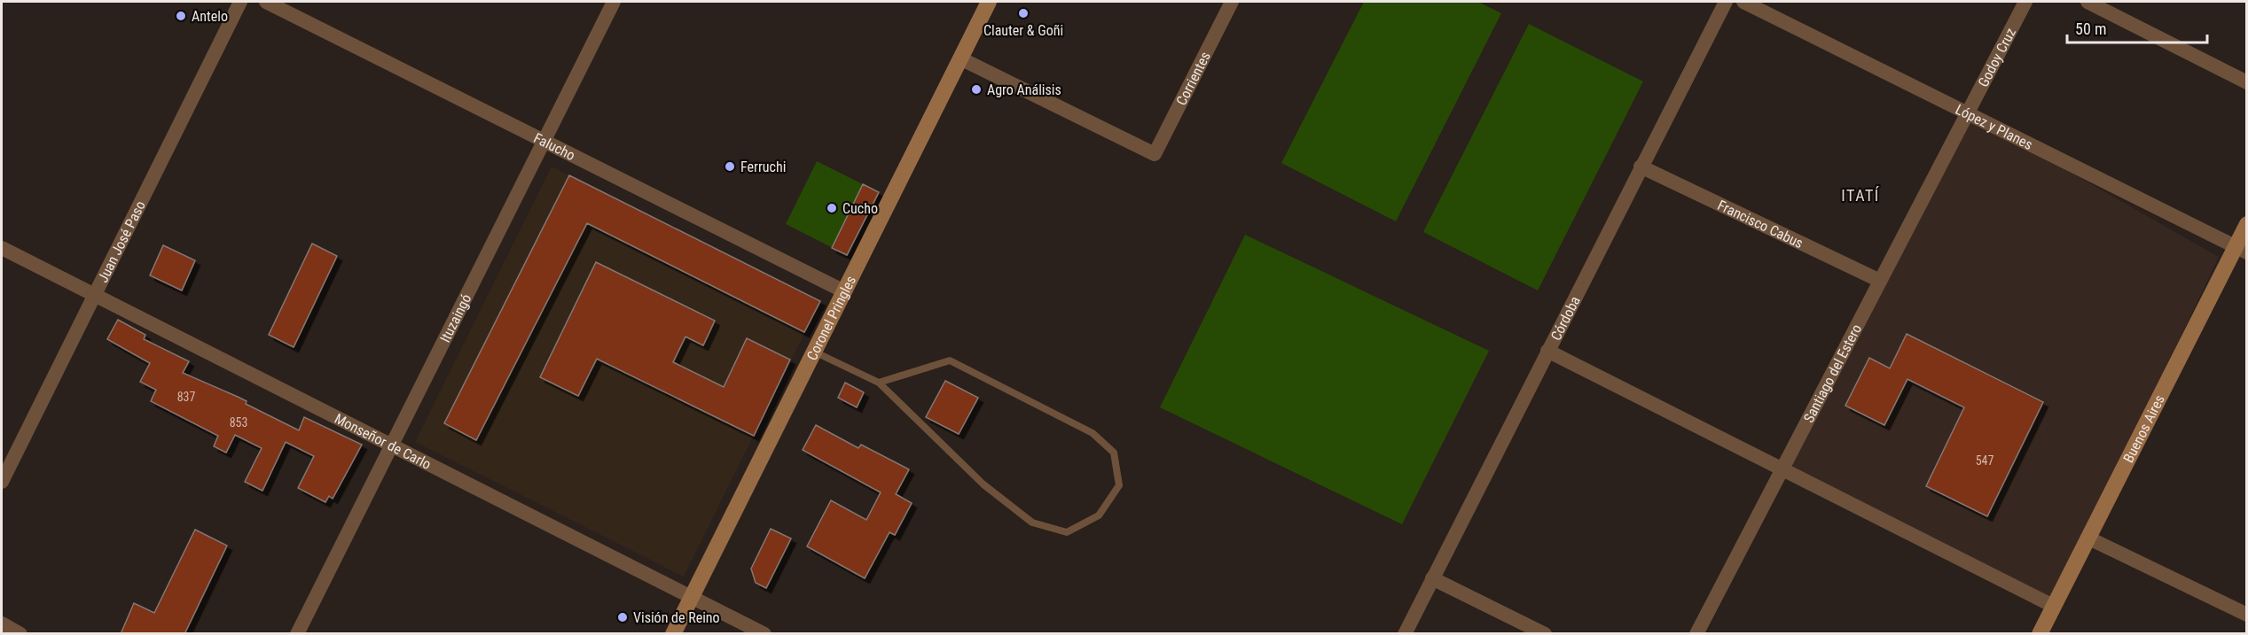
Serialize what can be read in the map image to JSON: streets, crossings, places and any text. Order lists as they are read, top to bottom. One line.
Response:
{"streets":{"main road":["Coronel Pringles","Buenos Aires"],"street":["Godoy Cruz","Corrientes","López y Planes","Falucho","Francisco Cabus","Juan José Paso","Córdoba","Ituzaingó","Santiago del Estero","Monseñor de Carlo"]},"crossings":[["Godoy Cruz","López y Planes"],["Godoy Cruz","Santiago del Estero"],["Corrientes","Coronel Pringles"],["López y Planes","Santiago del Estero"],["López y Planes","Buenos Aires"],["Falucho","Ituzaingó"],["Falucho","Coronel Pringles"],["Francisco Cabus","Córdoba"],["Francisco Cabus","Santiago del Estero"],["Juan José Paso","Monseñor de Carlo"],["Ituzaingó","Monseñor de Carlo"],["Coronel Pringles","Monseñor de Carlo"]],"districts":["ITATÍ"],"places":["Clauter & Goñi","Antelo","Agro Análisis","Ferruchi","Cucho","Visión de Reino"],"house_numbers":["837","853","547"],"scale_bar":"50 m"}
